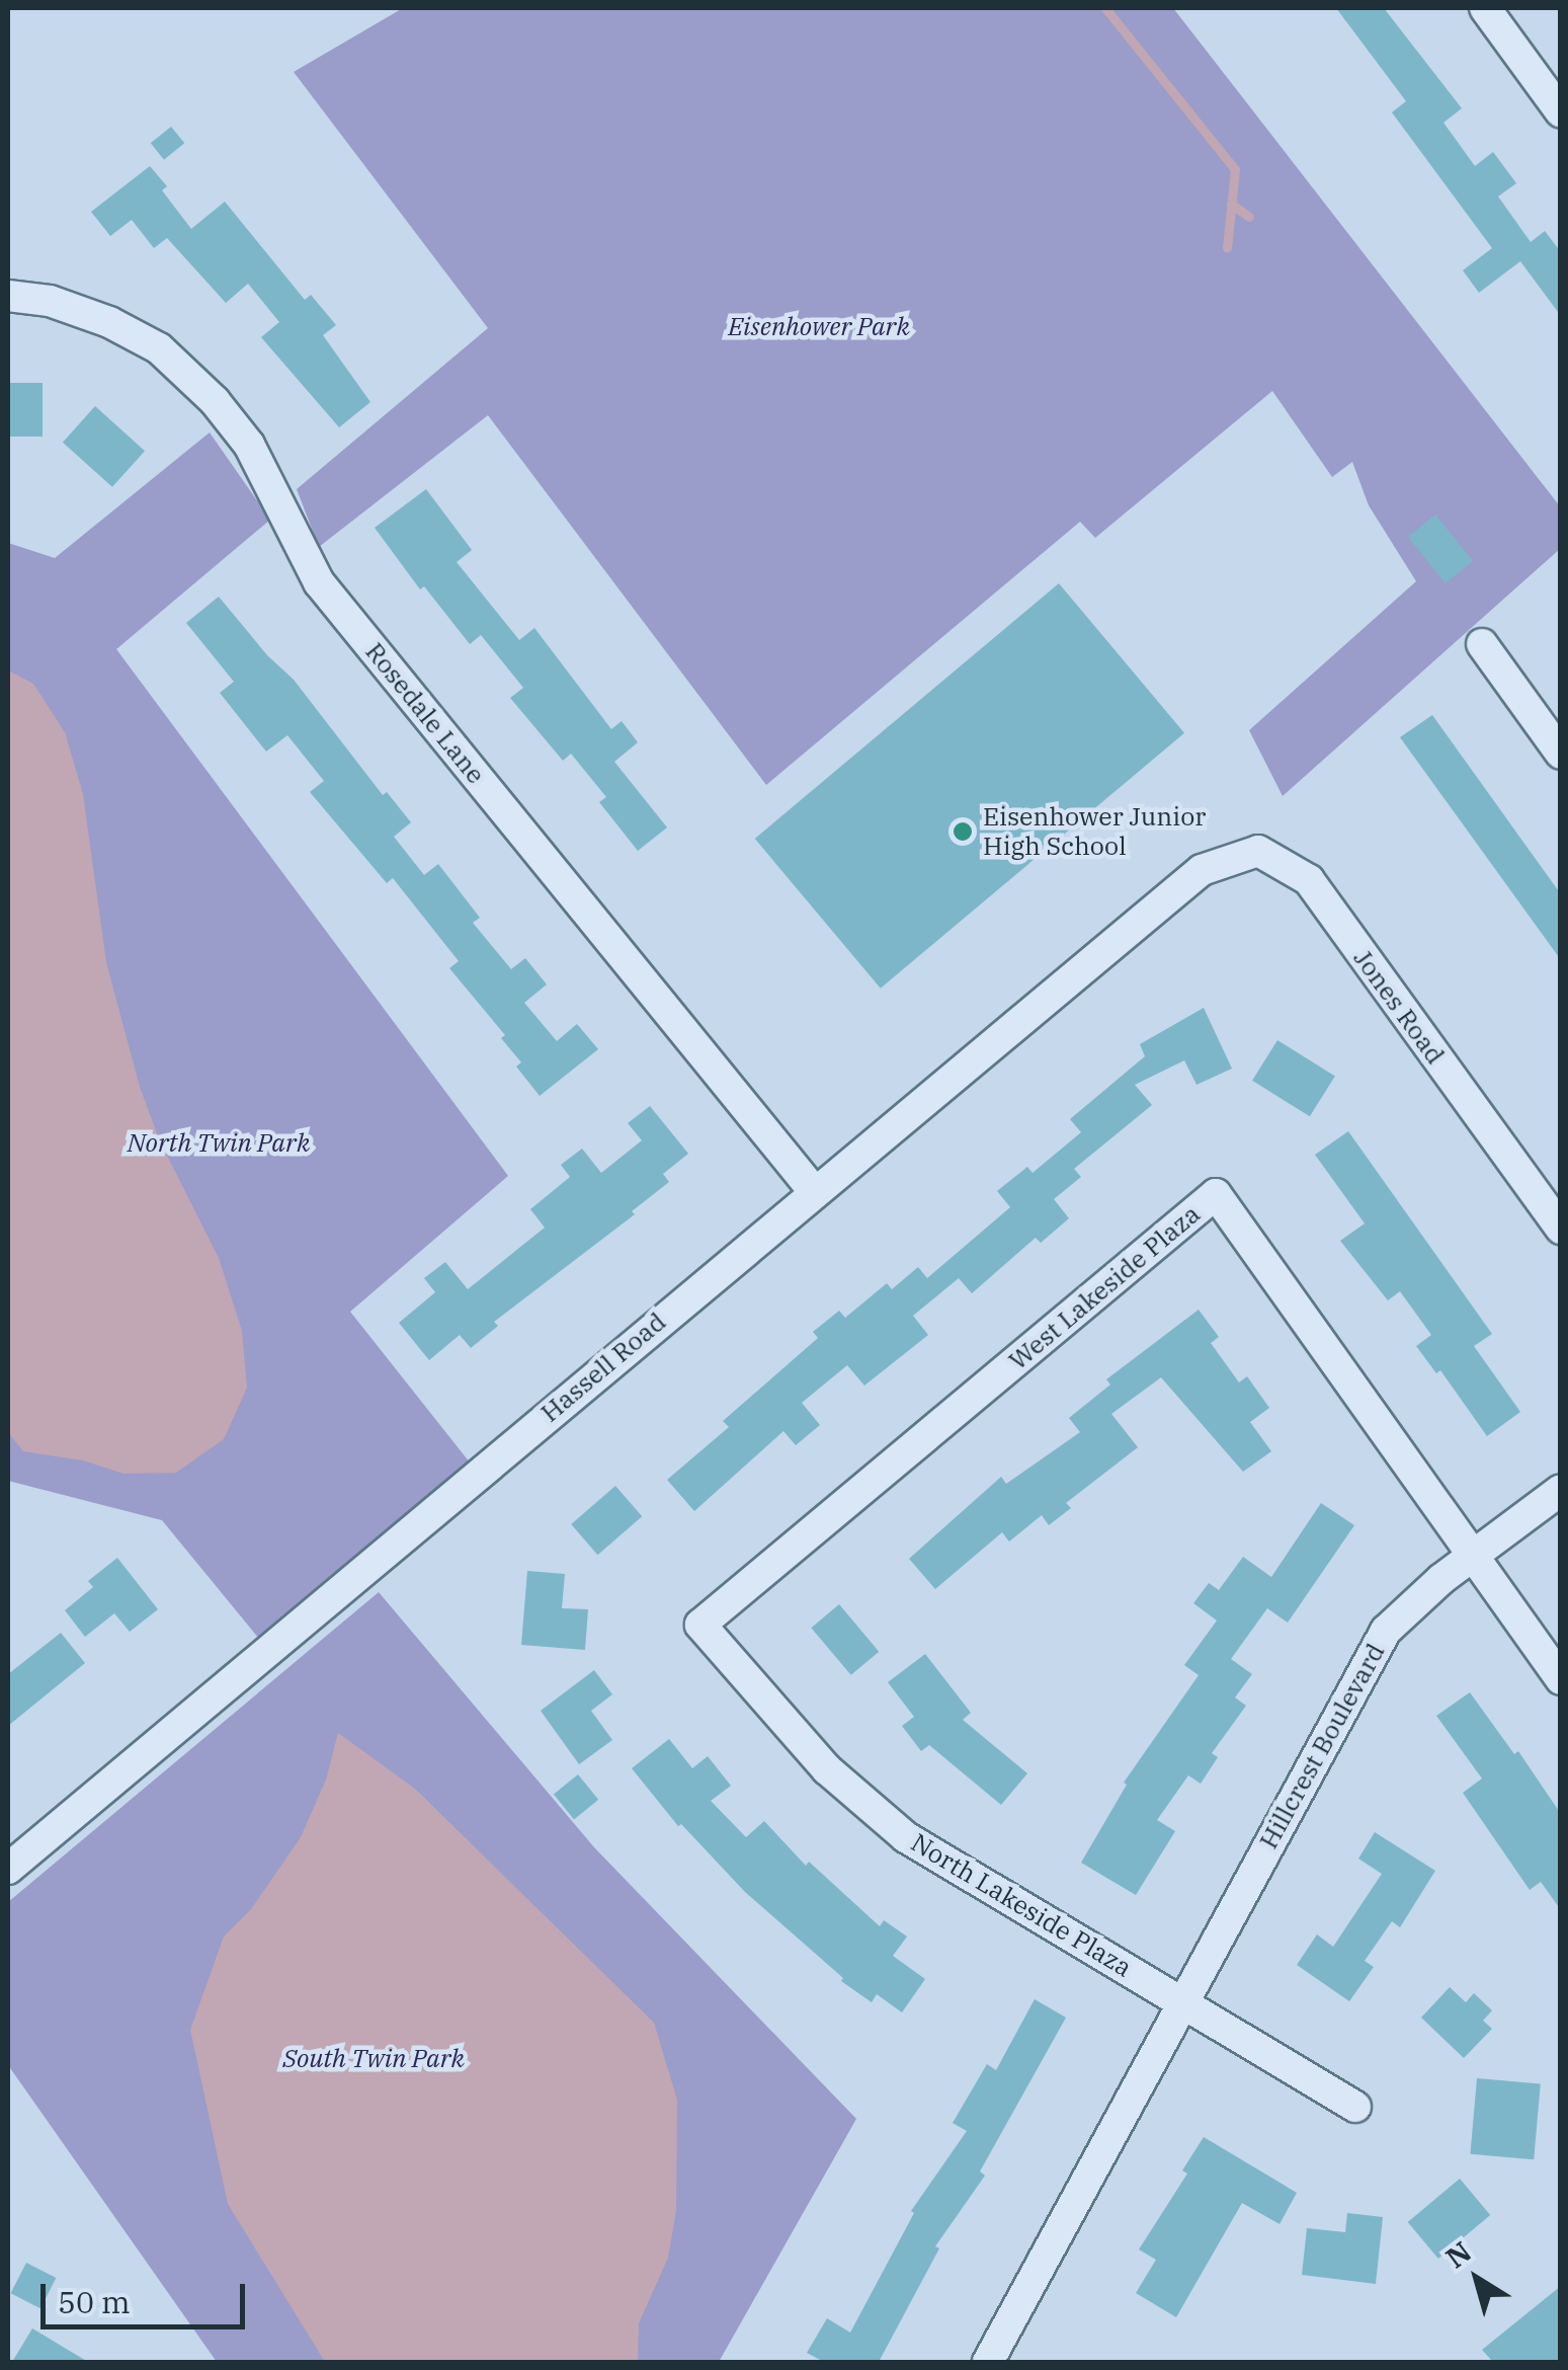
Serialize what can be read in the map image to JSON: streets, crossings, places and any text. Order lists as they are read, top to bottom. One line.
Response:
{"streets":{"street":["Rosedale Lane","Jones Road","West Lakeside Plaza","Hassell Road","Hillcrest Boulevard","North Lakeside Plaza"]},"crossings":[["Rosedale Lane","Hassell Road"],["Jones Road","Hassell Road"],["West Lakeside Plaza","Hillcrest Boulevard"],["West Lakeside Plaza","North Lakeside Plaza"],["Hillcrest Boulevard","North Lakeside Plaza"]],"parks":["Eisenhower Park","North Twin Park","South Twin Park"],"places":["Eisenhower Junior High School"],"scale_bar":"50 m","north":"top left"}
